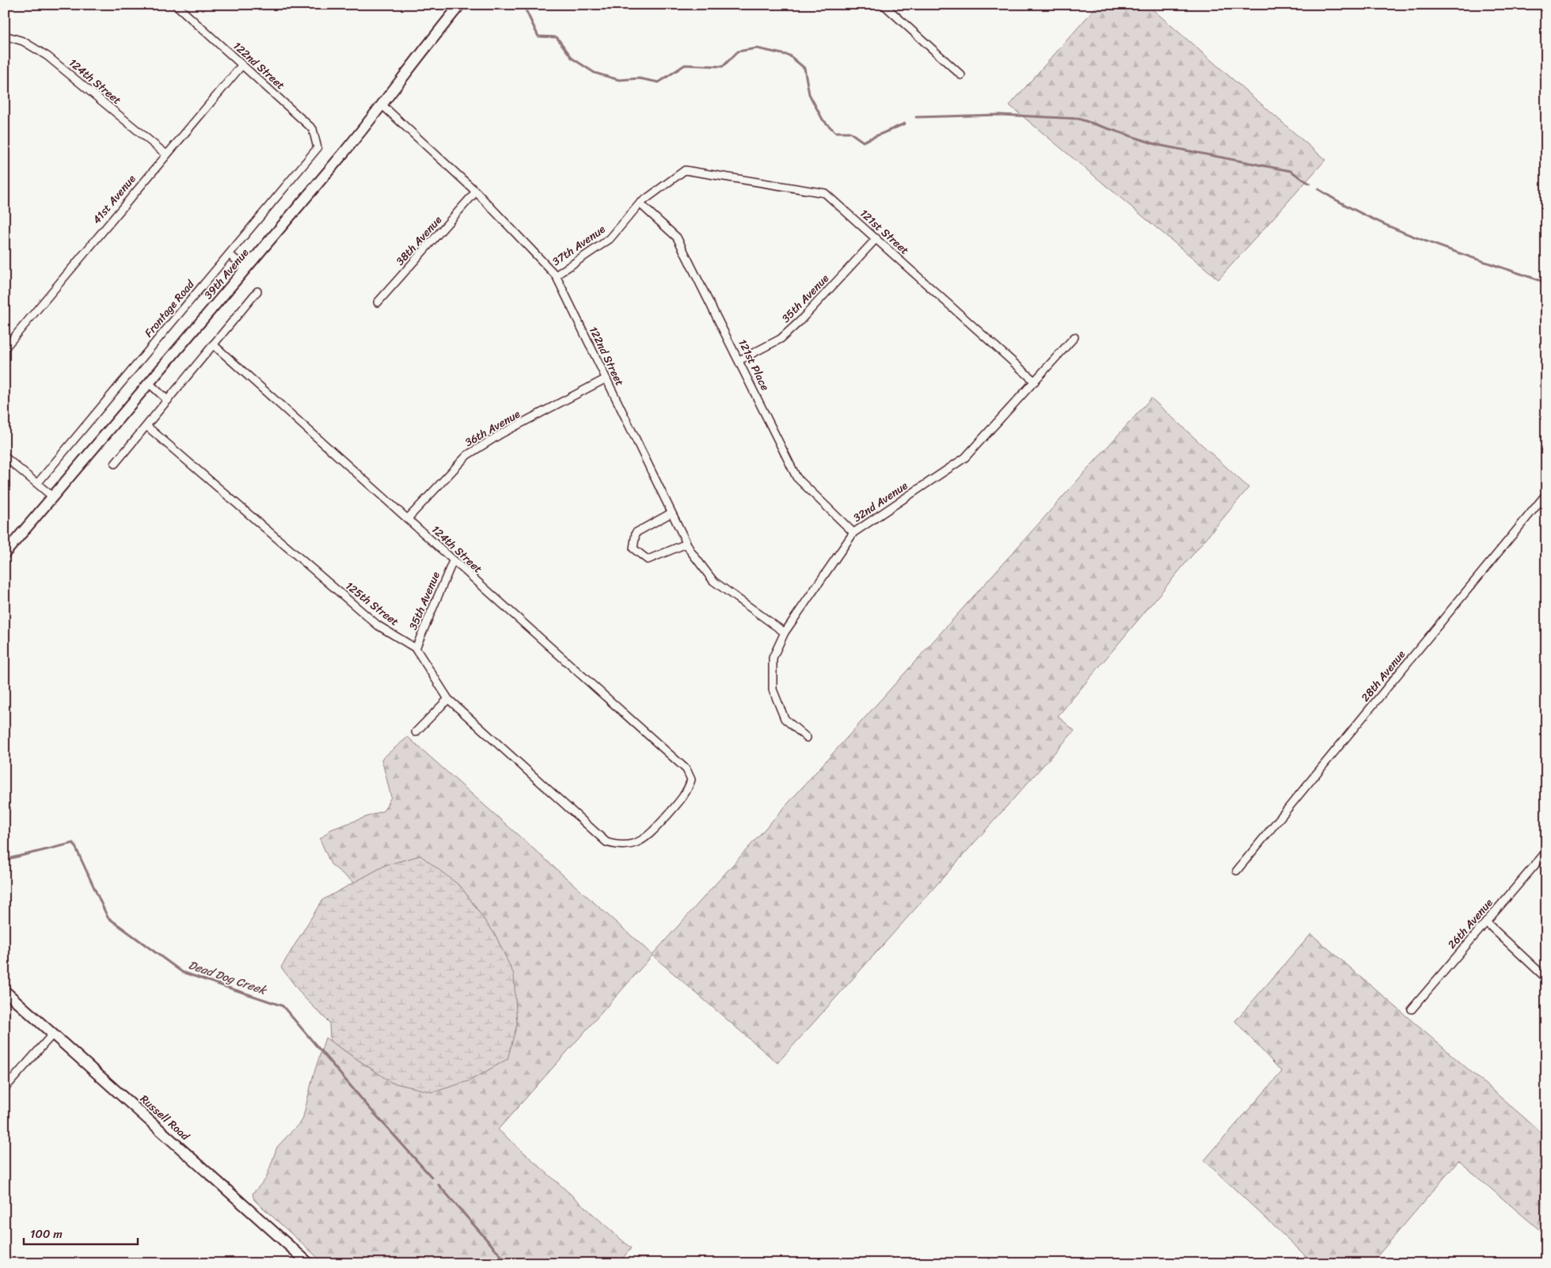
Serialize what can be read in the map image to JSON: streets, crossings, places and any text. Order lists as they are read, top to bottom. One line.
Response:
{"streets":{"main road":["39th Avenue","Russell Road"],"street":["122nd Street","124th Street","41st Avenue","121st Street","38th Avenue","37th Avenue","35th Avenue","Frontage Road","121st Place","36th Avenue","32nd Avenue","125th Street","28th Avenue","26th Avenue"]},"crossings":[["122nd Street","41st Avenue"],["122nd Street","38th Avenue"],["122nd Street","37th Avenue"],["122nd Street","39th Avenue"],["122nd Street","Frontage Road"],["122nd Street","36th Avenue"],["122nd Street","32nd Avenue"],["124th Street","41st Avenue"],["124th Street","35th Avenue"],["124th Street","36th Avenue"],["124th Street","125th Street"],["121st Street","37th Avenue"],["121st Street","35th Avenue"],["121st Street","32nd Avenue"],["37th Avenue","121st Place"],["35th Avenue","121st Place"],["35th Avenue","125th Street"],["121st Place","32nd Avenue"]],"water":["Dead Dog Creek"],"scale_bar":"100 m"}
